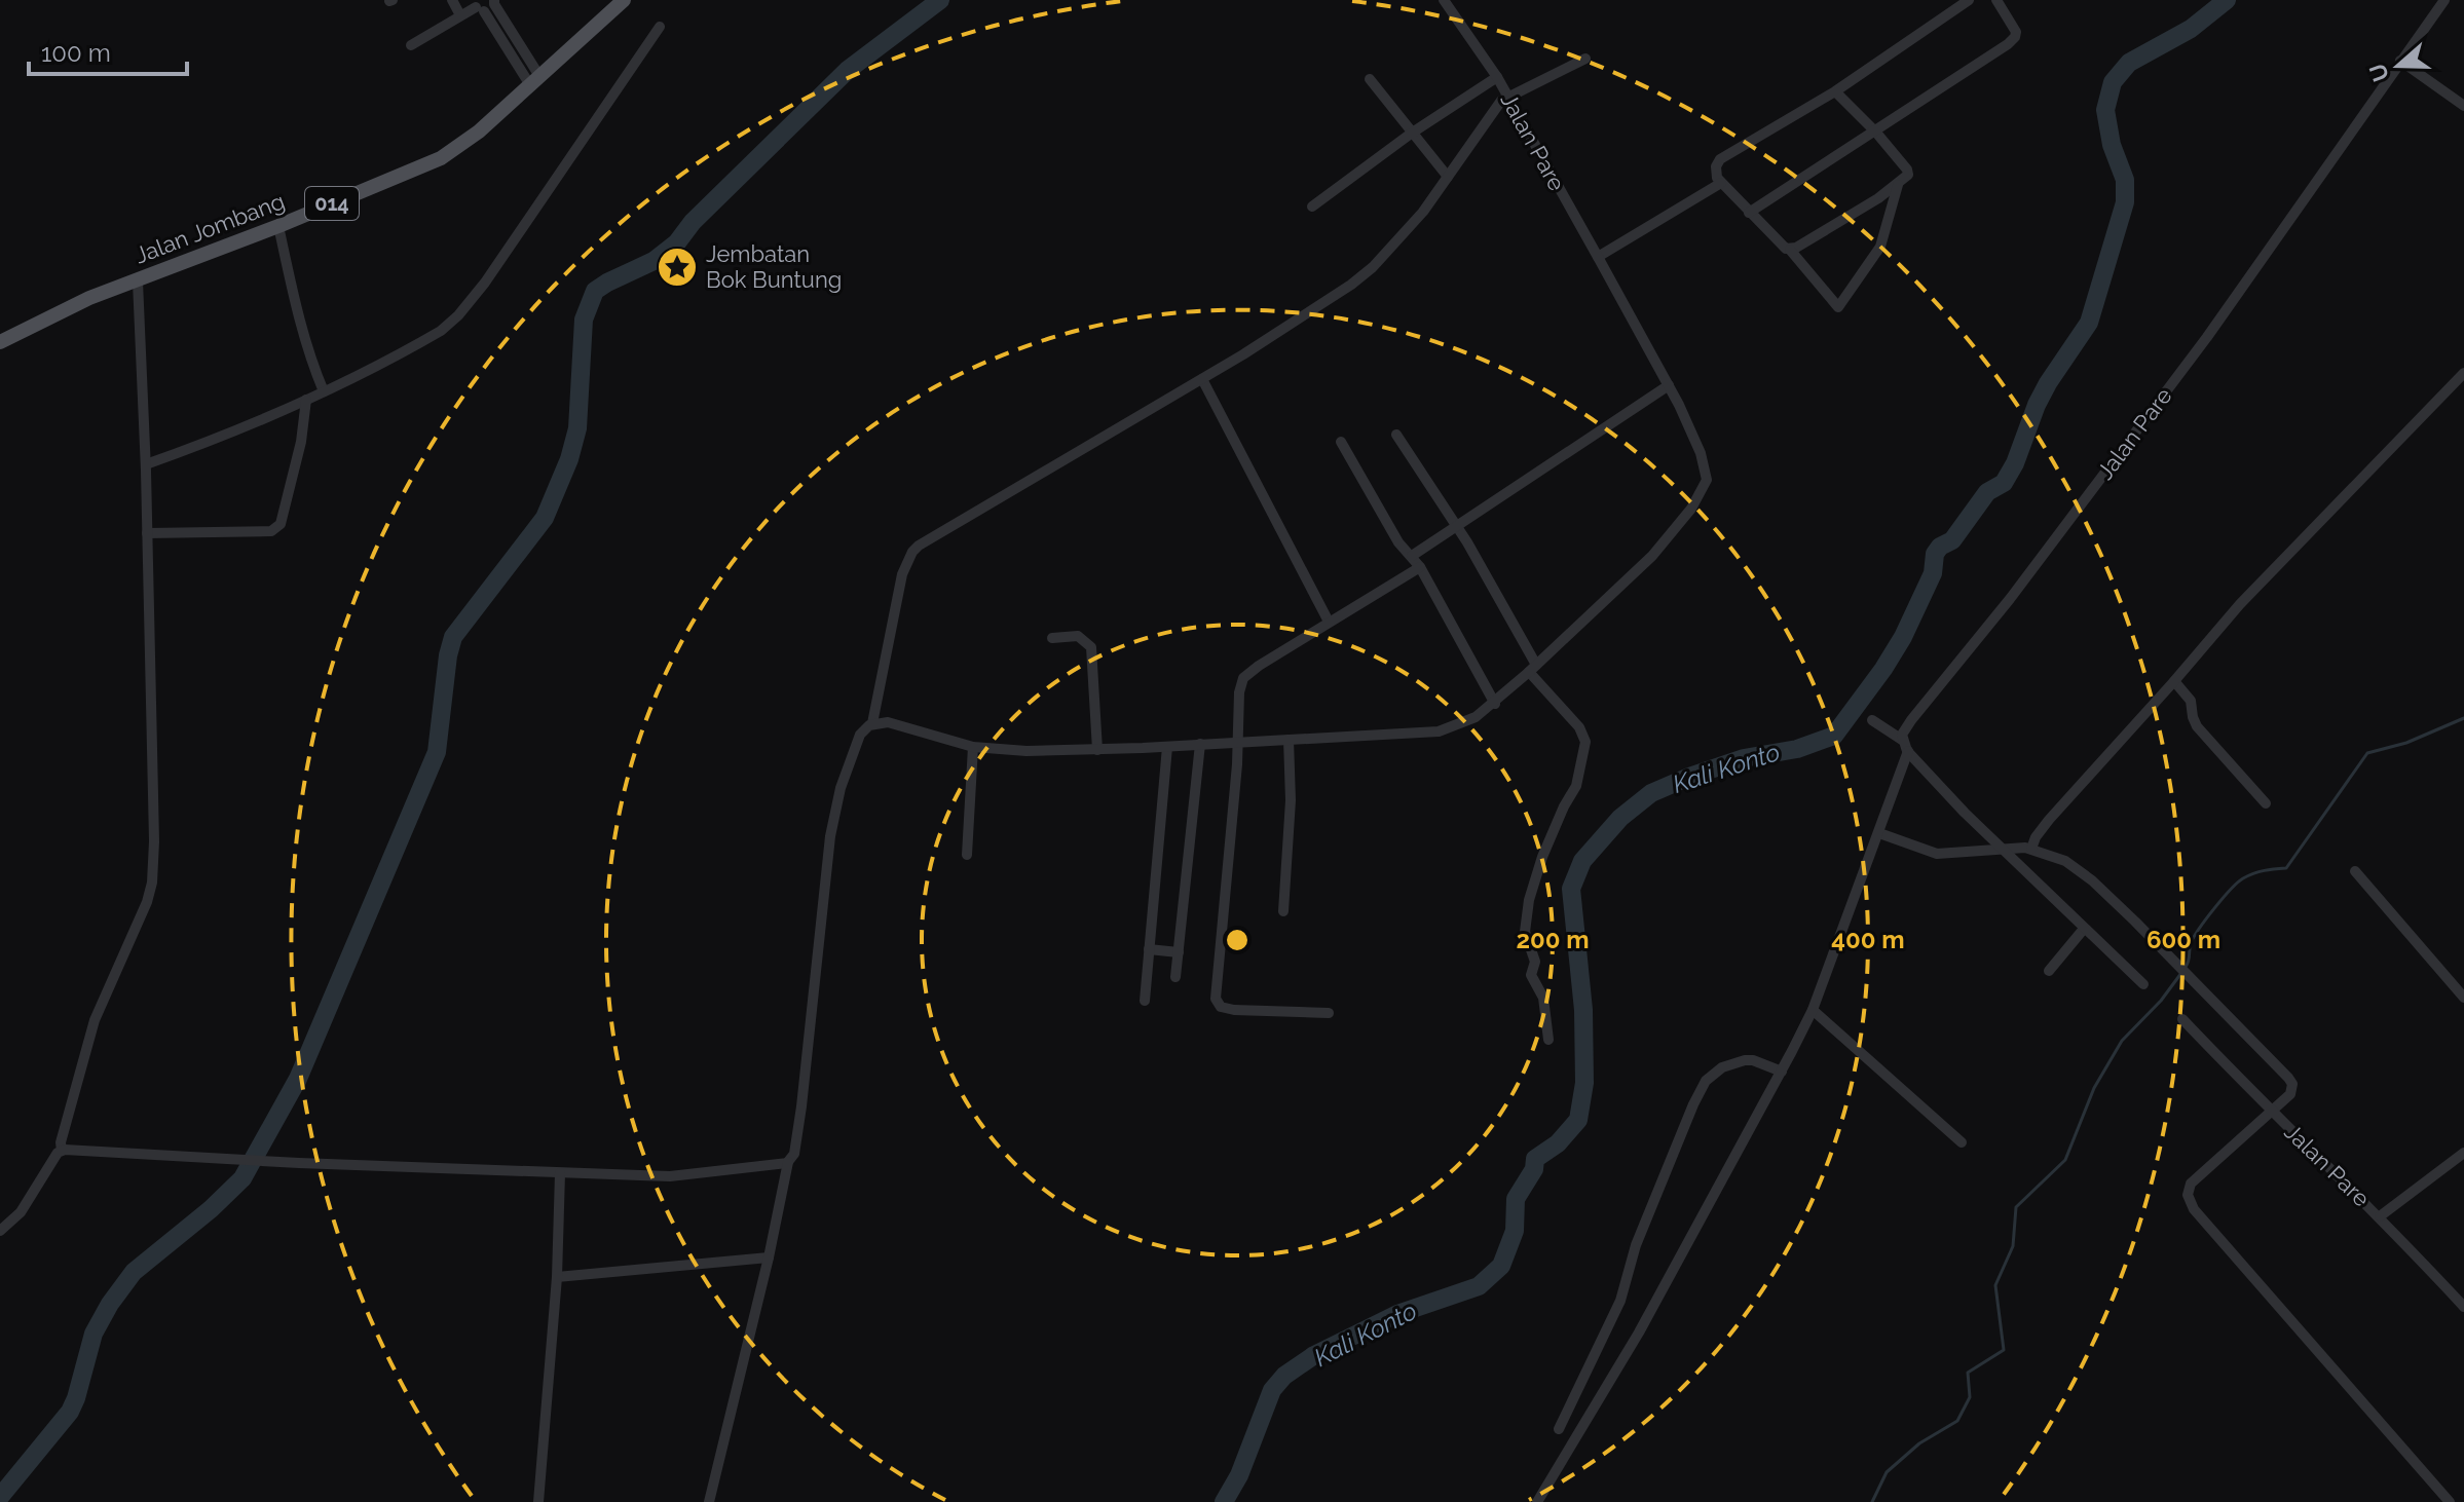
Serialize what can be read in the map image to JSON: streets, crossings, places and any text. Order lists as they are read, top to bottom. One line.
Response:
{"streets":{"main road":["014","Jalan Jombang"],"street":["Jalan Pare"]},"water":["Kali Konto"],"places":{"place":["Jembatan Bok Buntung"]},"scale_bar":"100 m","north":"left","rings":["200 m","400 m","600 m"]}
